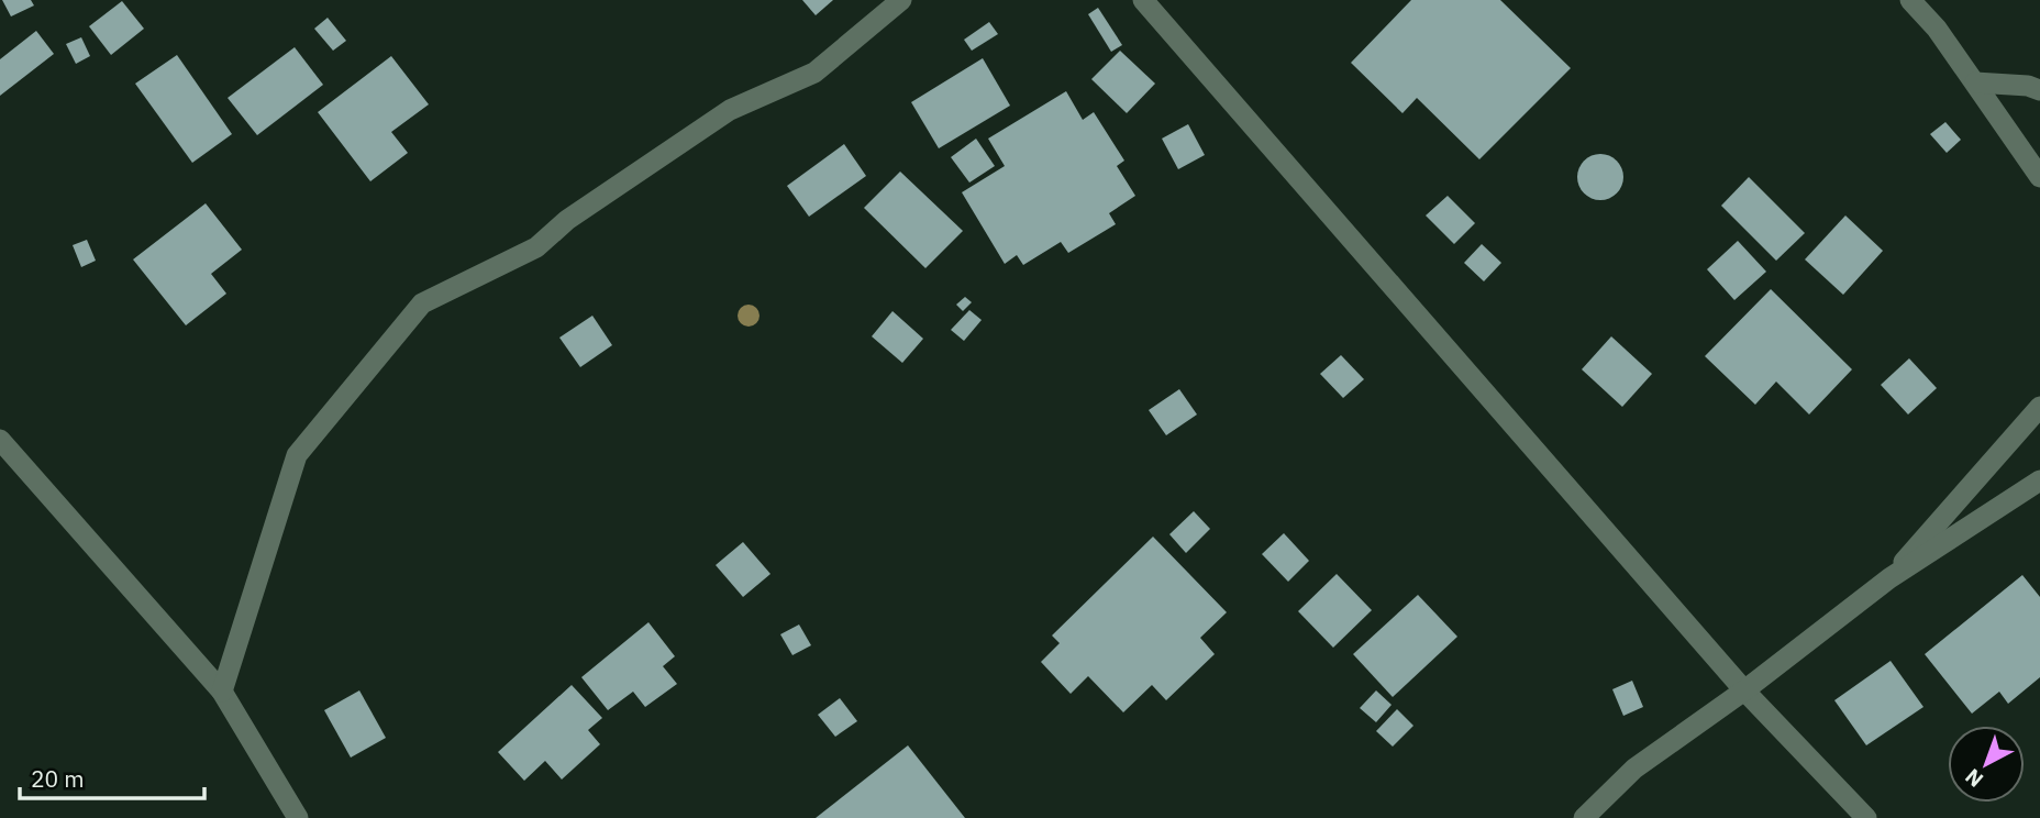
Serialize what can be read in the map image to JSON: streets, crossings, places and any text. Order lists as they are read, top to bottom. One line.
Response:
{"scale_bar":"20 m","north":"bottom left"}
